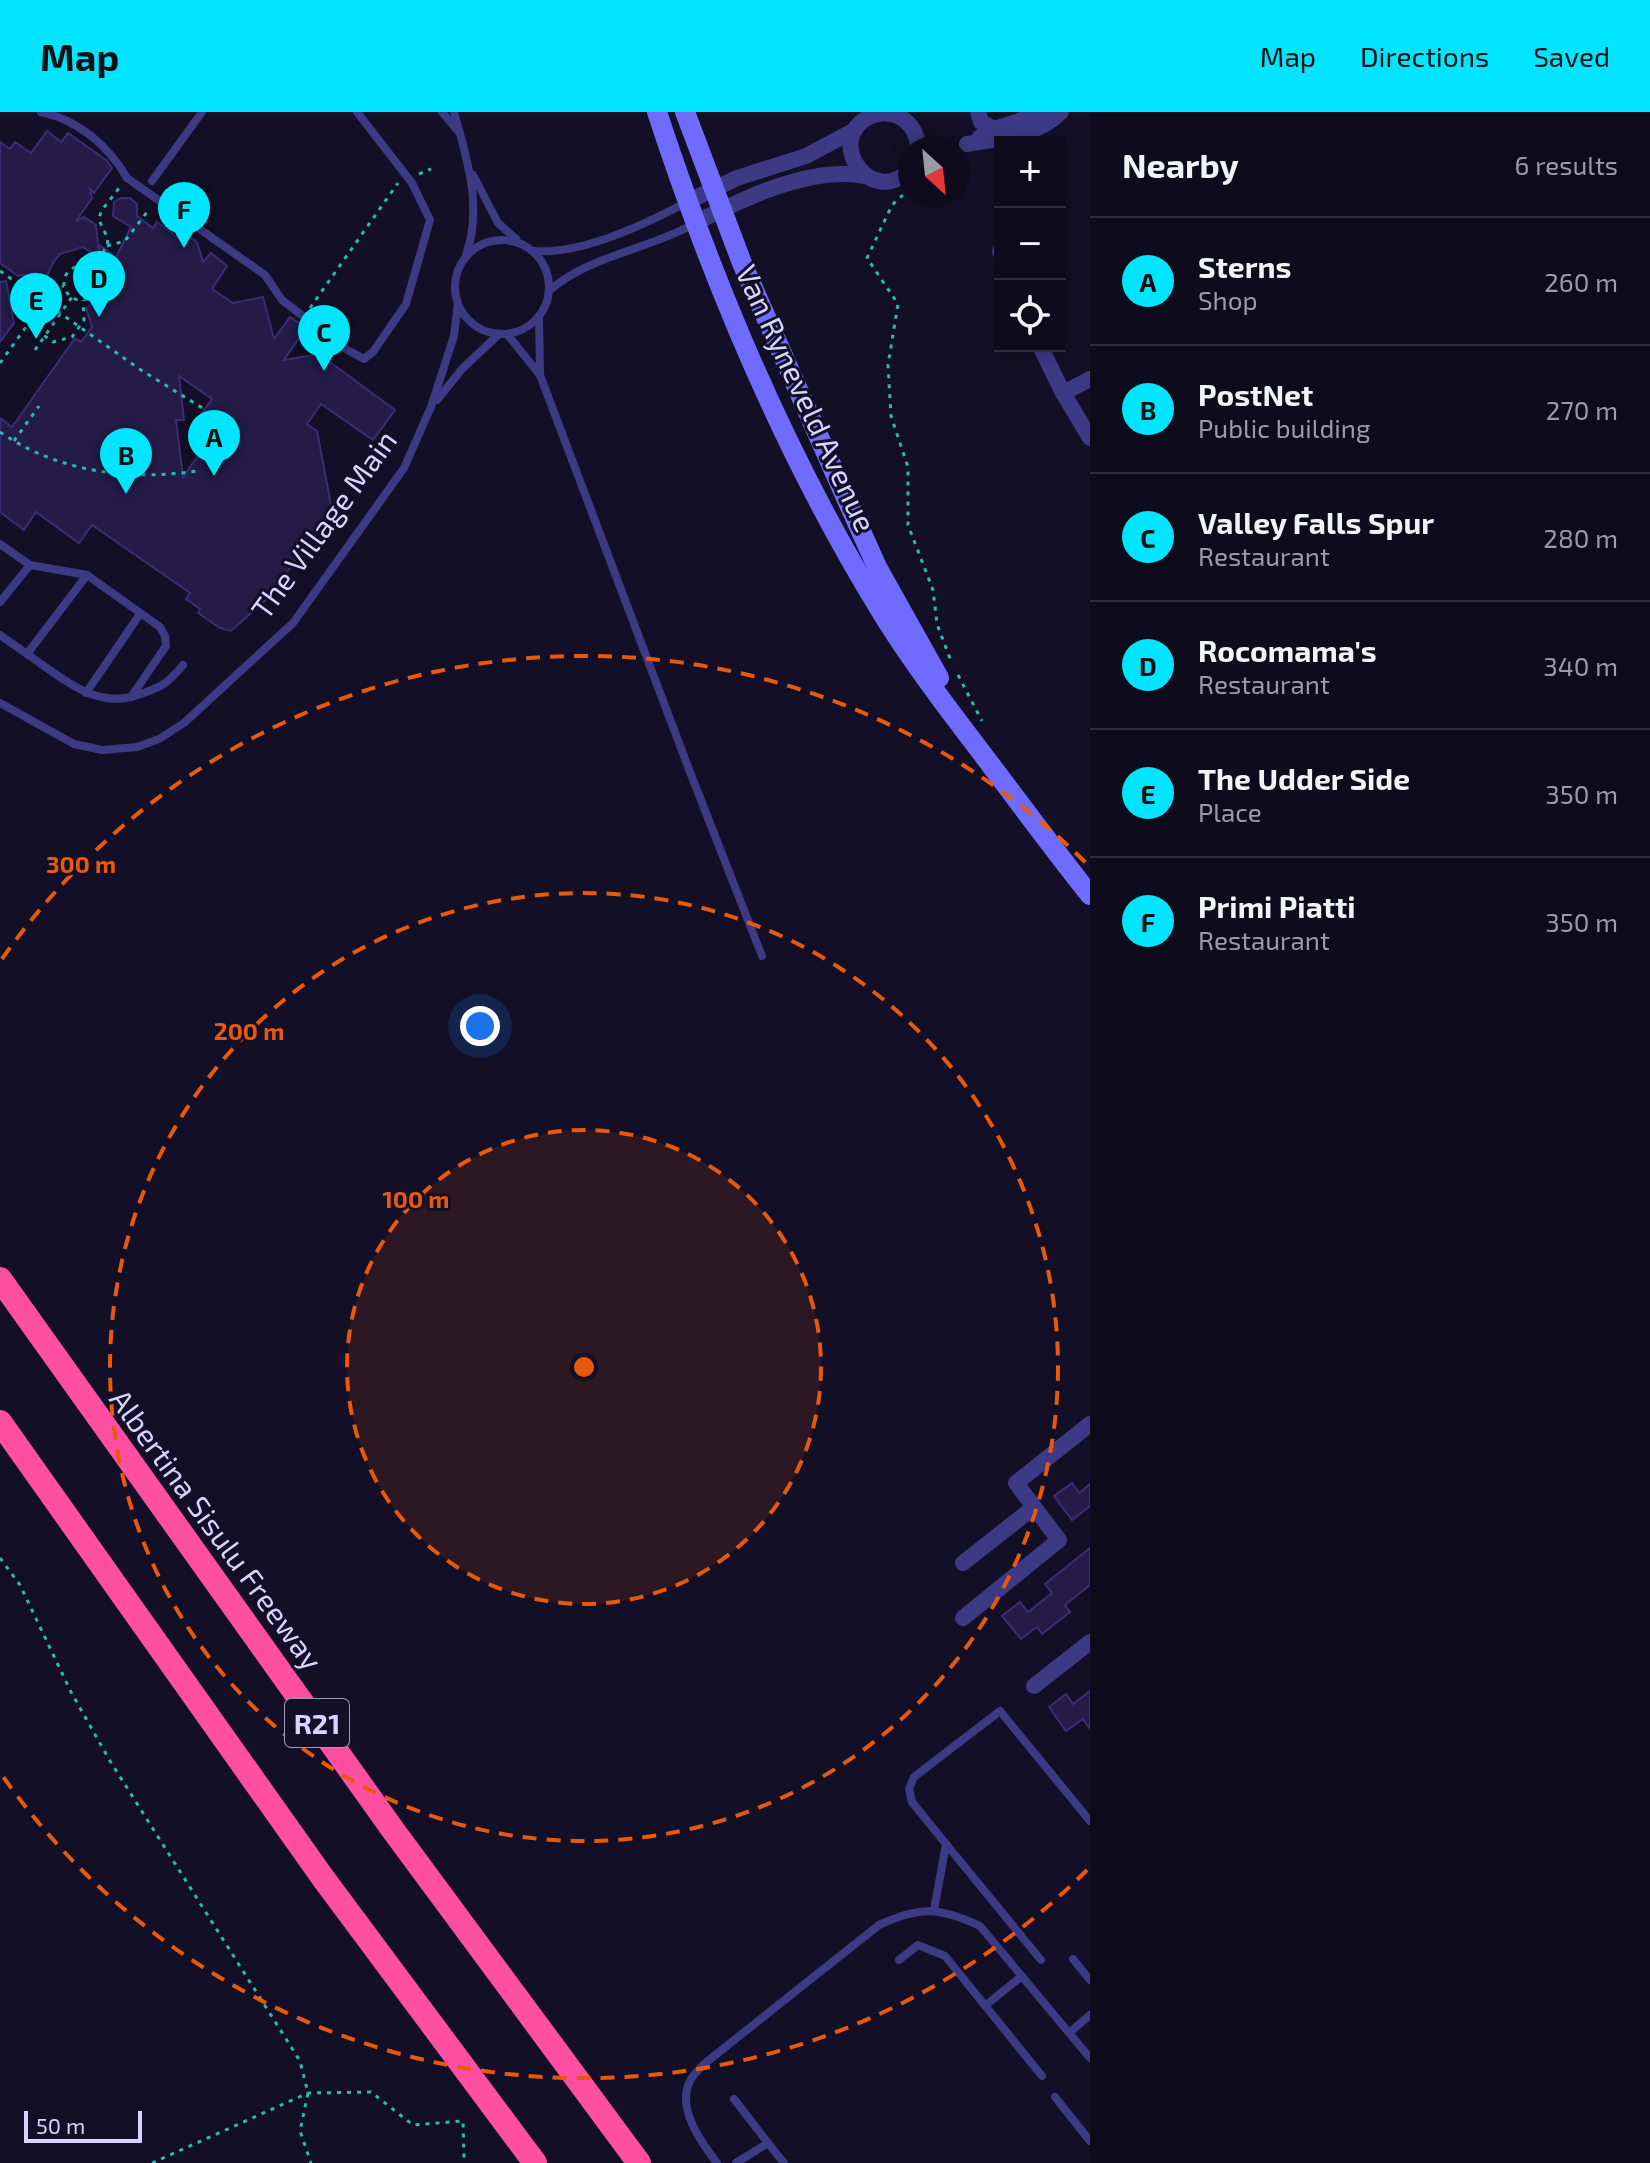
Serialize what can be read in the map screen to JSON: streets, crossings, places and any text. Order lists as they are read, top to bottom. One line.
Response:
{"streets":{"highway":["Albertina Sisulu Freeway","R21"],"main road":["Van Ryneveld Avenue"],"lane":["The Village Main"]},"scale_bar":"50 m","north":"bottom right","page":{"header":"Map","nav":["Map","Directions","Saved"],"heading":["Nearby","6 results"],"map_buttons":["+","−"],"pins":["F","D","E","C","A","B"],"list":[{"mark":"A","name":"Sterns","note":"Shop","value":"260 m"},{"mark":"B","name":"PostNet","note":"Public building","value":"270 m"},{"mark":"C","name":"Valley Falls Spur","note":"Restaurant","value":"280 m"},{"mark":"D","name":"Rocomama's","note":"Restaurant","value":"340 m"},{"mark":"E","name":"The Udder Side","note":"Place","value":"350 m"},{"mark":"F","name":"Primi Piatti","note":"Restaurant","value":"350 m"}],"scale":"50 m"},"rings":["300 m","200 m","100 m"]}
